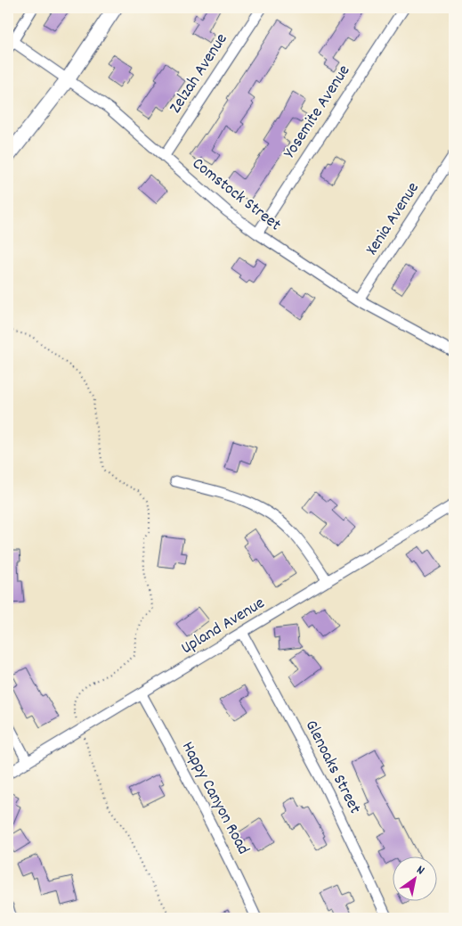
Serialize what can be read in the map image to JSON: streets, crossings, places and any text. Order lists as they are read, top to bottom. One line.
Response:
{"streets":{"street":["Zelzah Avenue","Yosemite Avenue","Comstock Street","Xenia Avenue","Upland Avenue","Glenoaks Street","Happy Canyon Road"]},"crossings":[["Zelzah Avenue","Comstock Street"],["Yosemite Avenue","Comstock Street"],["Comstock Street","Xenia Avenue"],["Upland Avenue","Glenoaks Street"],["Upland Avenue","Happy Canyon Road"]],"north":"top right"}
